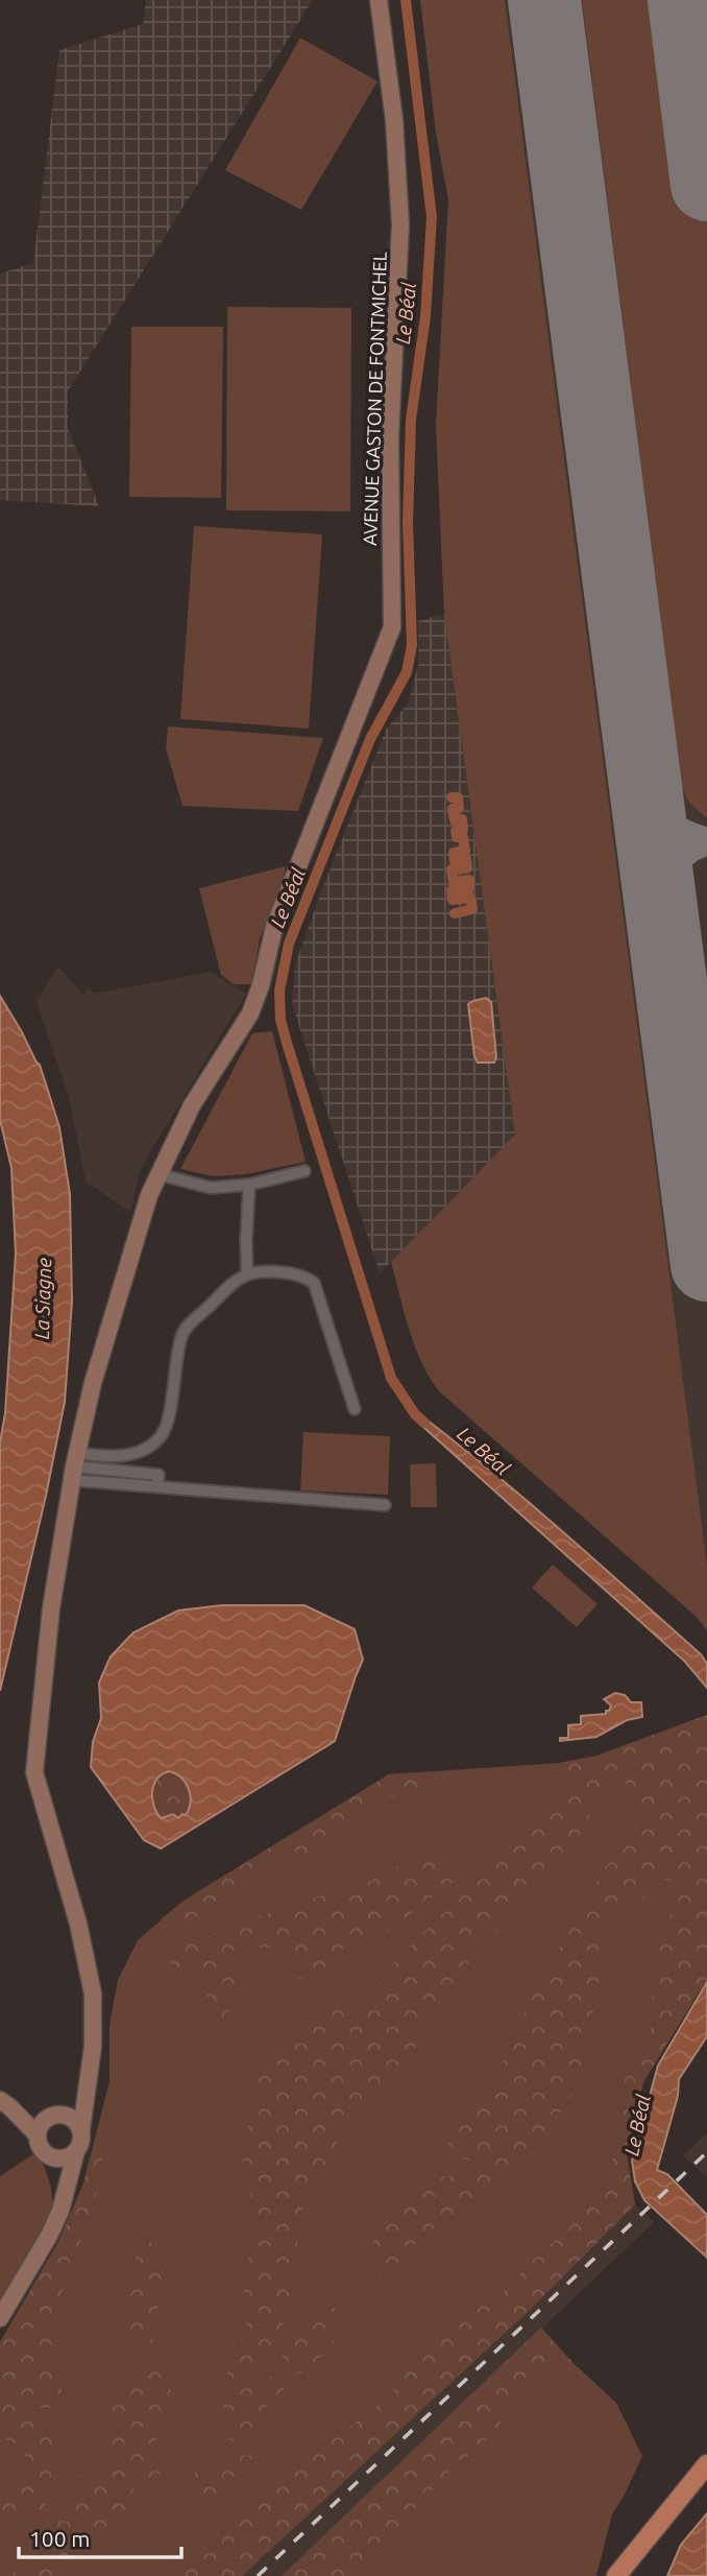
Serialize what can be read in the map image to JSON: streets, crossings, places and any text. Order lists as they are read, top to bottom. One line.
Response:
{"streets":{"main road":["AVENUE GASTON DE FONTMICHEL"]},"water":["Le Béal","La Siagne"],"scale_bar":"100 m"}
